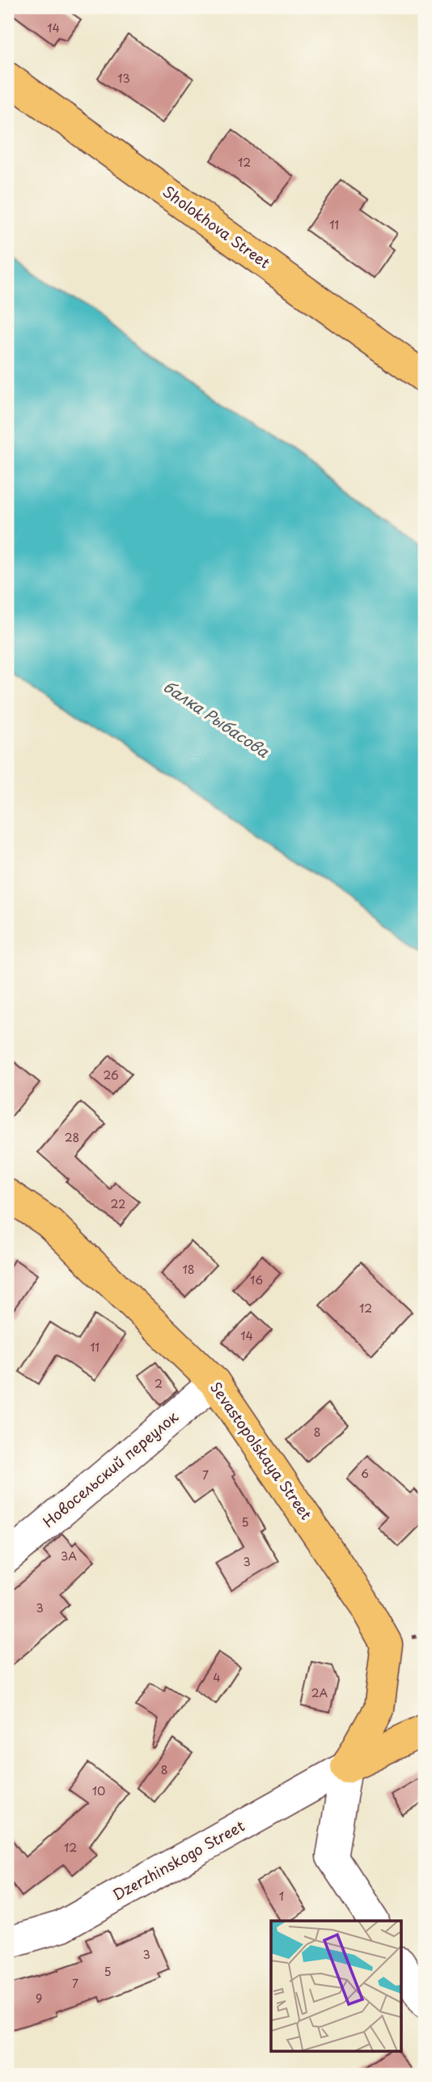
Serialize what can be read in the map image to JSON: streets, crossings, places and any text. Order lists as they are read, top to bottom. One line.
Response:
{"streets":{"main road":["Sholokhova Street","Sevastopolskaya Street"],"street":["Новосельский переулок","Dzerzhinskogo Street"]},"crossings":[["Sevastopolskaya Street","Новосельский переулок"],["Sevastopolskaya Street","Dzerzhinskogo Street"]],"water":["балка Рыбасова"],"house_numbers":["14","13","12","11","26","28","22","18","16","12","14","11","2","8","6","7","5","3А","3","3","4","2А","8","10","12","1","3","5","7","9"]}
